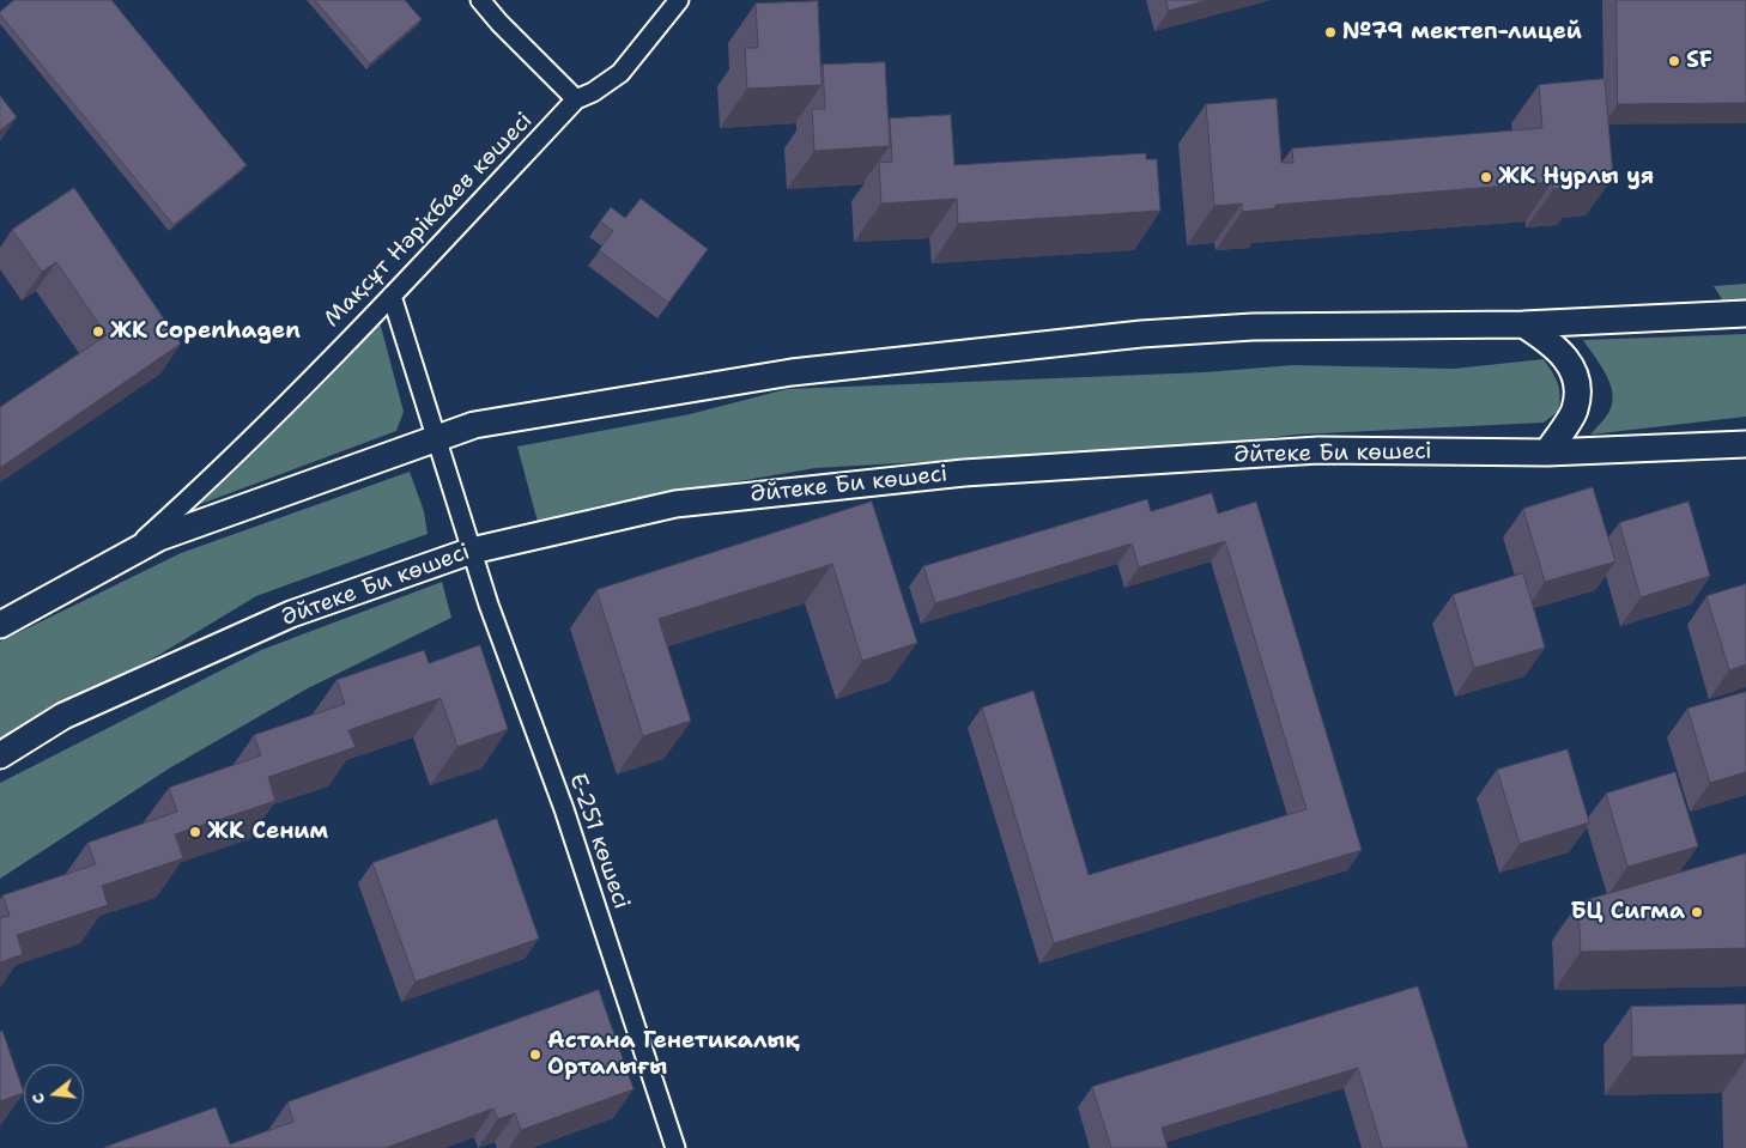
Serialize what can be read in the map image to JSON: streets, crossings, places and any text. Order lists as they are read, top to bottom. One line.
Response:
{"streets":{"street":["Мақсұт Нәрікбаев көшесі","Әйтеке Би көшесі","Е-251 көшесі"]},"crossings":[["Мақсұт Нәрікбаев көшесі","Е-251 көшесі"],["Әйтеке Би көшесі","Е-251 көшесі"]],"places":["№79 мектеп-лицей","SF","ЖК Нурлы уя","ЖК Copenhagen","ЖК Сеним","БЦ Сигма","Астана Генетикалық Орталығы"],"north":"left"}
